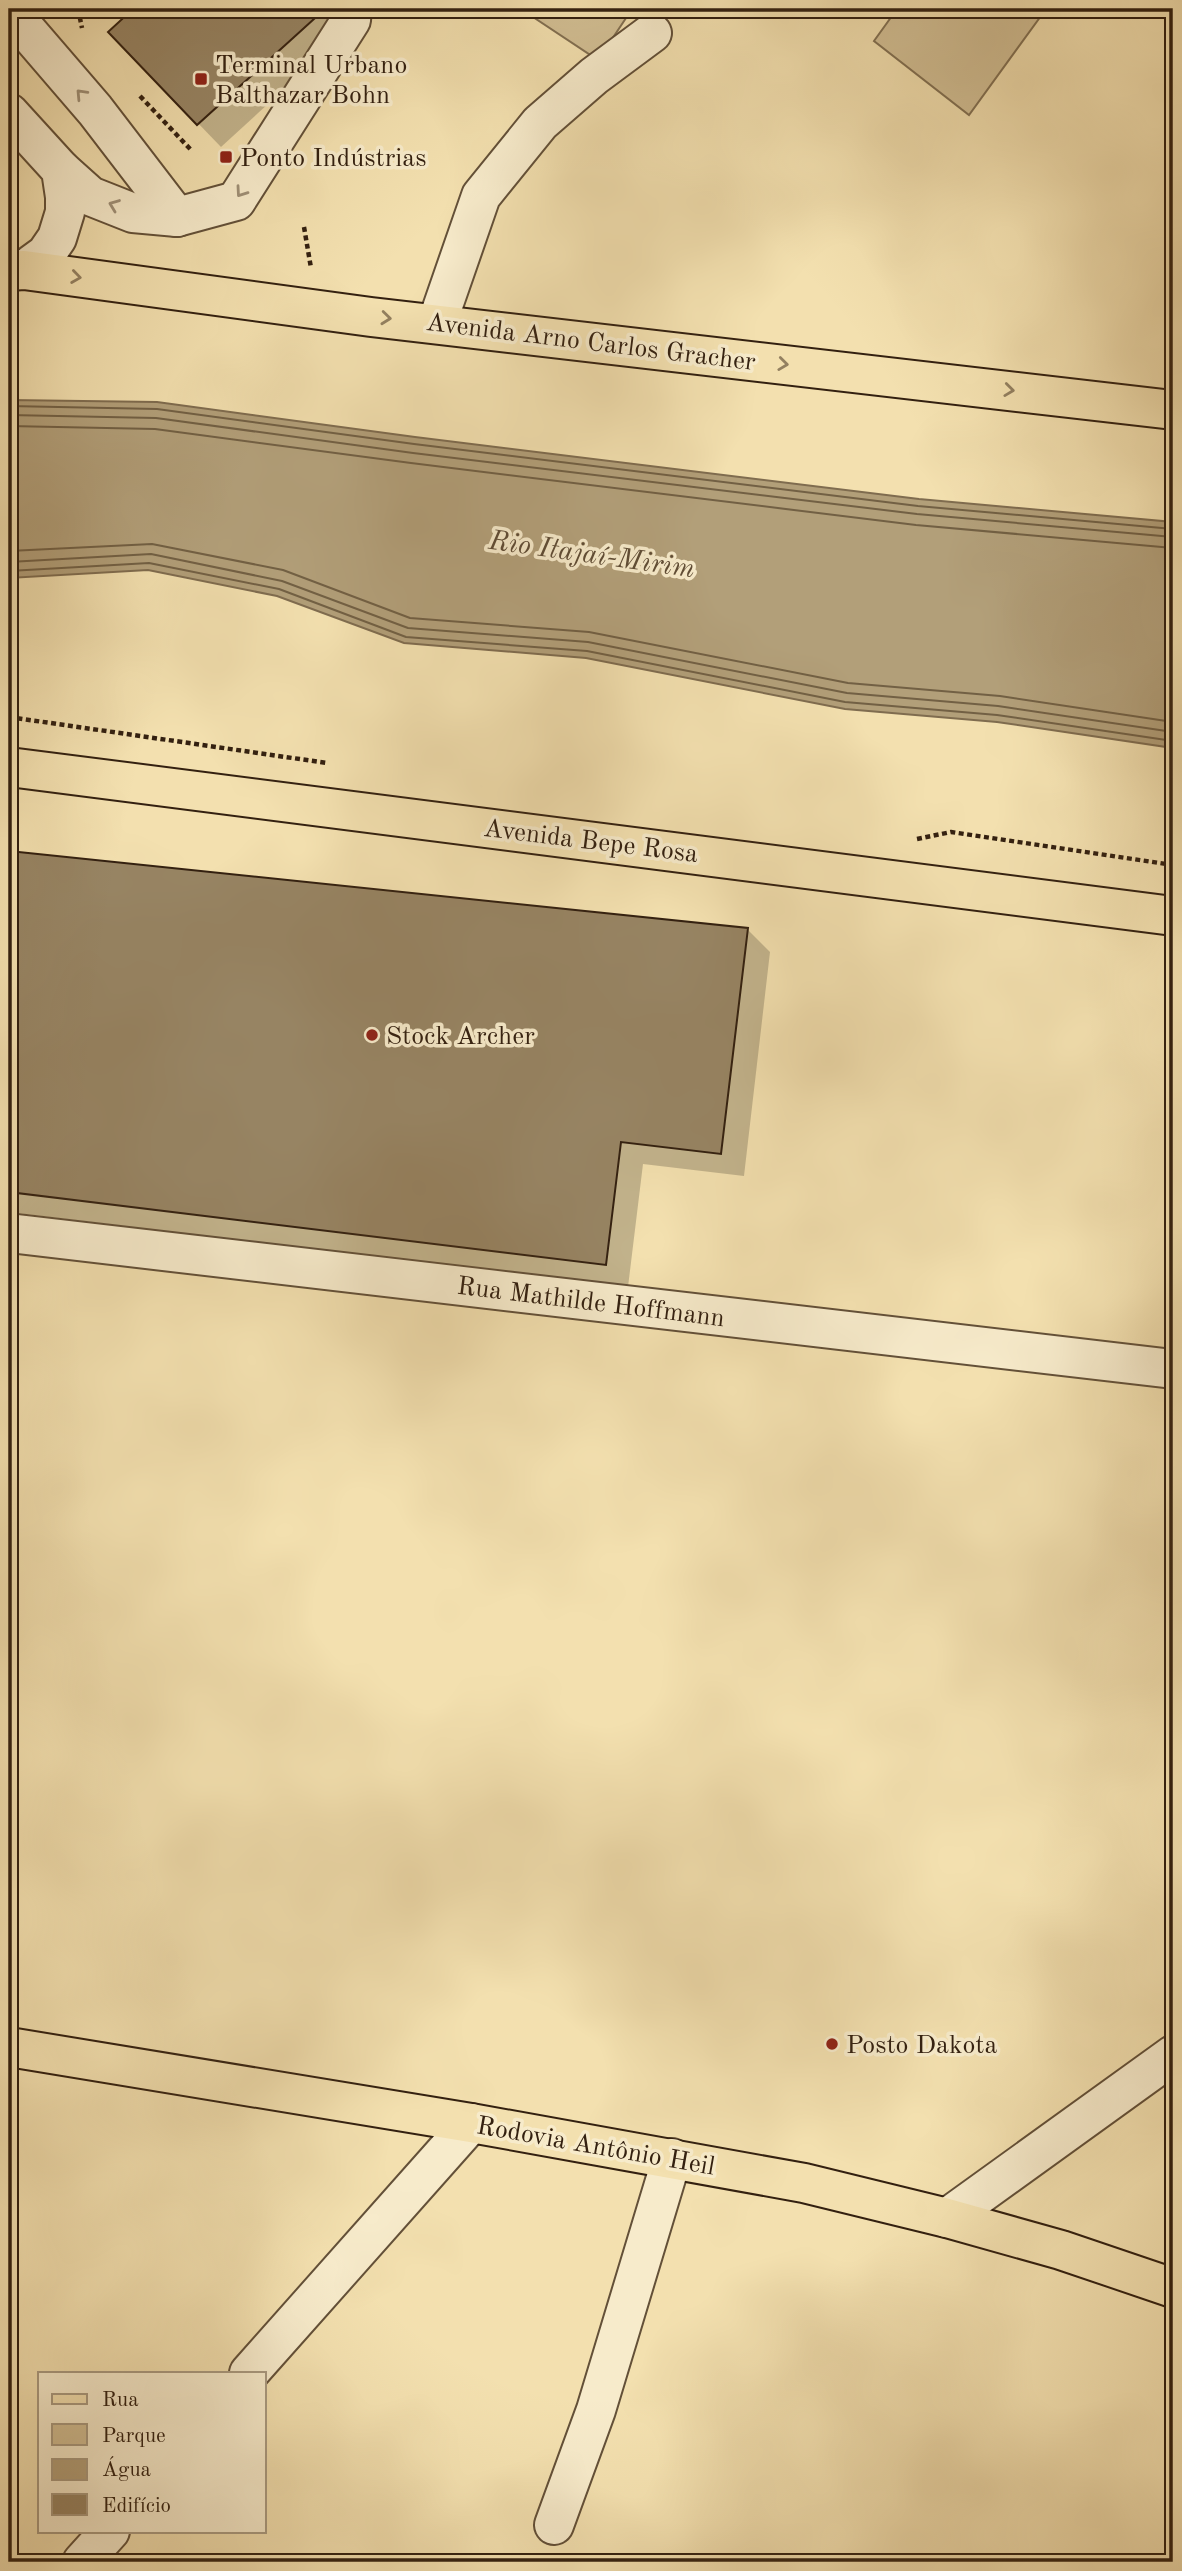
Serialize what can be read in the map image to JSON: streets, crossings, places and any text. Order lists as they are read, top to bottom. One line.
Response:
{"streets":{"main road":["Avenida Arno Carlos Gracher","Avenida Bepe Rosa","Rodovia Antônio Heil"],"street":["Rua Mathilde Hoffmann"]},"one_way":["Avenida Arno Carlos Gracher"],"water":["Rio Itajaí-Mirim"],"places":{"transit":["Terminal Urbano Balthazar Bohn","Ponto Indústrias"],"other":["Stock Archer","Posto Dakota"]},"legend":["Rua","Parque","Água","Edifício"]}
